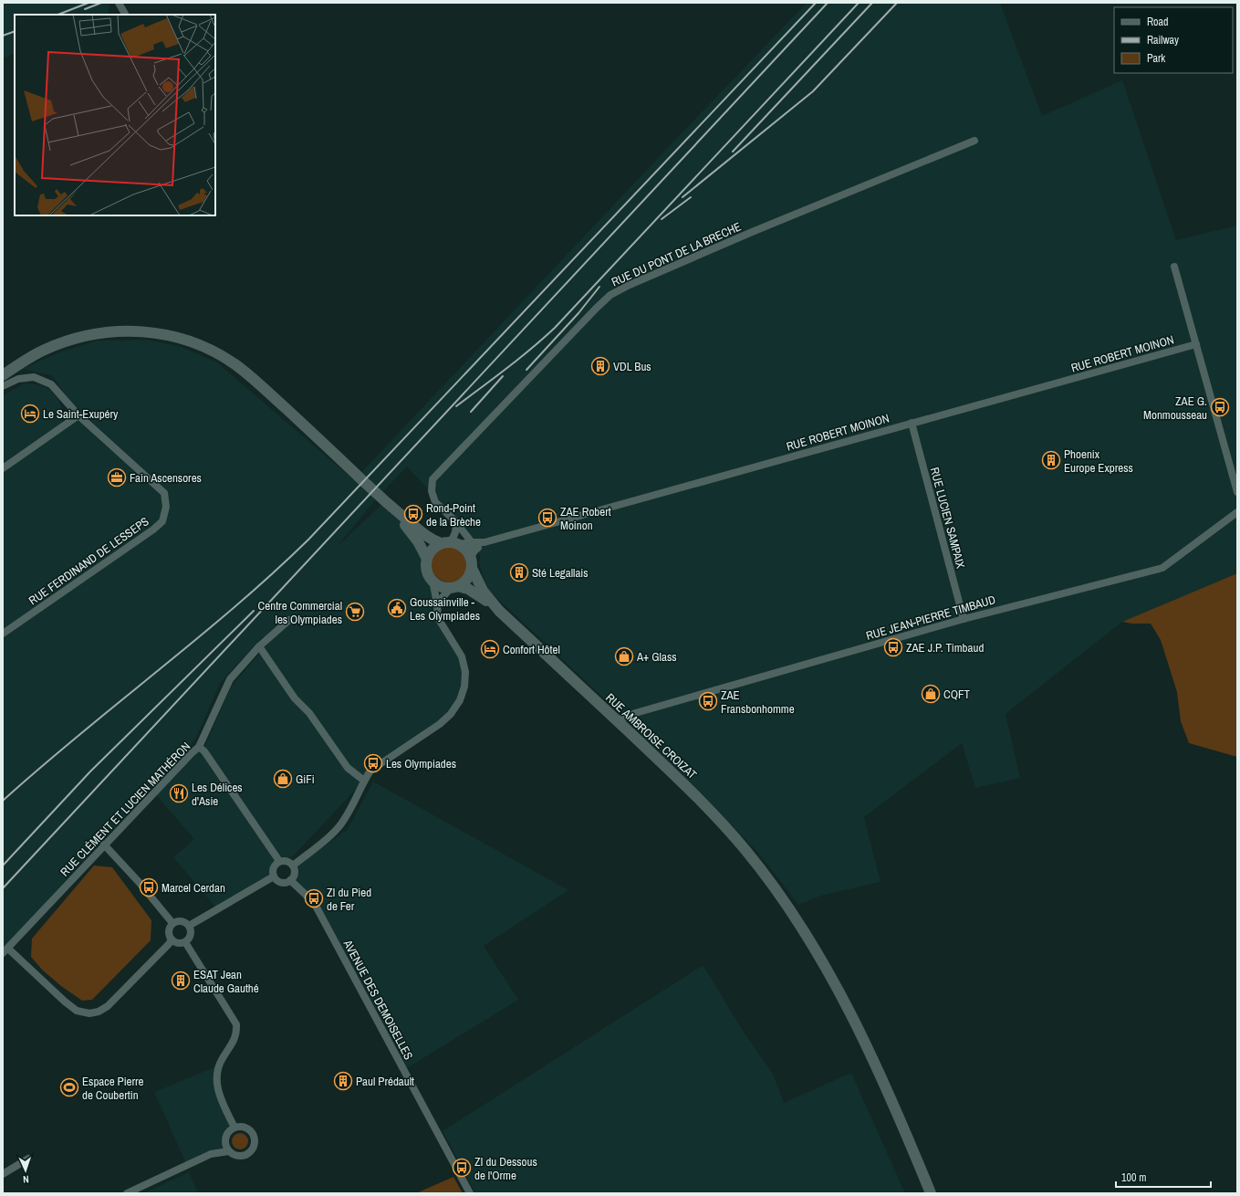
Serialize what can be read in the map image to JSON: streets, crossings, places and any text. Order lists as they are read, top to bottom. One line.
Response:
{"streets":{"main road":["RUE AMBROISE CROIZAT"],"street":["RUE DU PONT DE LA BRECHE","RUE ROBERT MOINON","RUE LUCIEN SAMPAIX","RUE FERDINAND DE LESSEPS","RUE JEAN-PIERRE TIMBAUD","RUE CLÉMENT ET LUCIEN MATHÉRON","AVENUE DES DEMOISELLES"]},"crossings":[["RUE DU PONT DE LA BRECHE","RUE ROBERT MOINON"],["RUE ROBERT MOINON","RUE LUCIEN SAMPAIX"],["RUE LUCIEN SAMPAIX","RUE JEAN-PIERRE TIMBAUD"],["RUE JEAN-PIERRE TIMBAUD","RUE AMBROISE CROIZAT"]],"places":{"building":["VDL Bus","Phoenix Europe Express","Sté Legallais","ESAT Jean Claude Gauthé","Paul Prédault"],"bus stop":["ZAE G. Monmousseau","Rond-Point de la Brèche","ZAE Robert Moinon","ZAE J.P. Timbaud","ZAE Fransbonhomme","Les Olympiades","Marcel Cerdan","ZI du Pied de Fer","ZI du Dessous de l'Orme"],"hotel":["Le Saint-Exupéry","Confort Hôtel"],"office":["Fain Ascensores"],"public building":["Goussainville - Les Olympiades"],"supermarket":["Centre Commercial les Olympiades"],"shop":["A+ Glass","CQFT","GiFi"],"restaurant":["Les Délices d'Asie"],"sports":["Espace Pierre de Coubertin"]},"legend":["Road","Railway","Park"],"scale_bar":"100 m","north":"bottom"}
